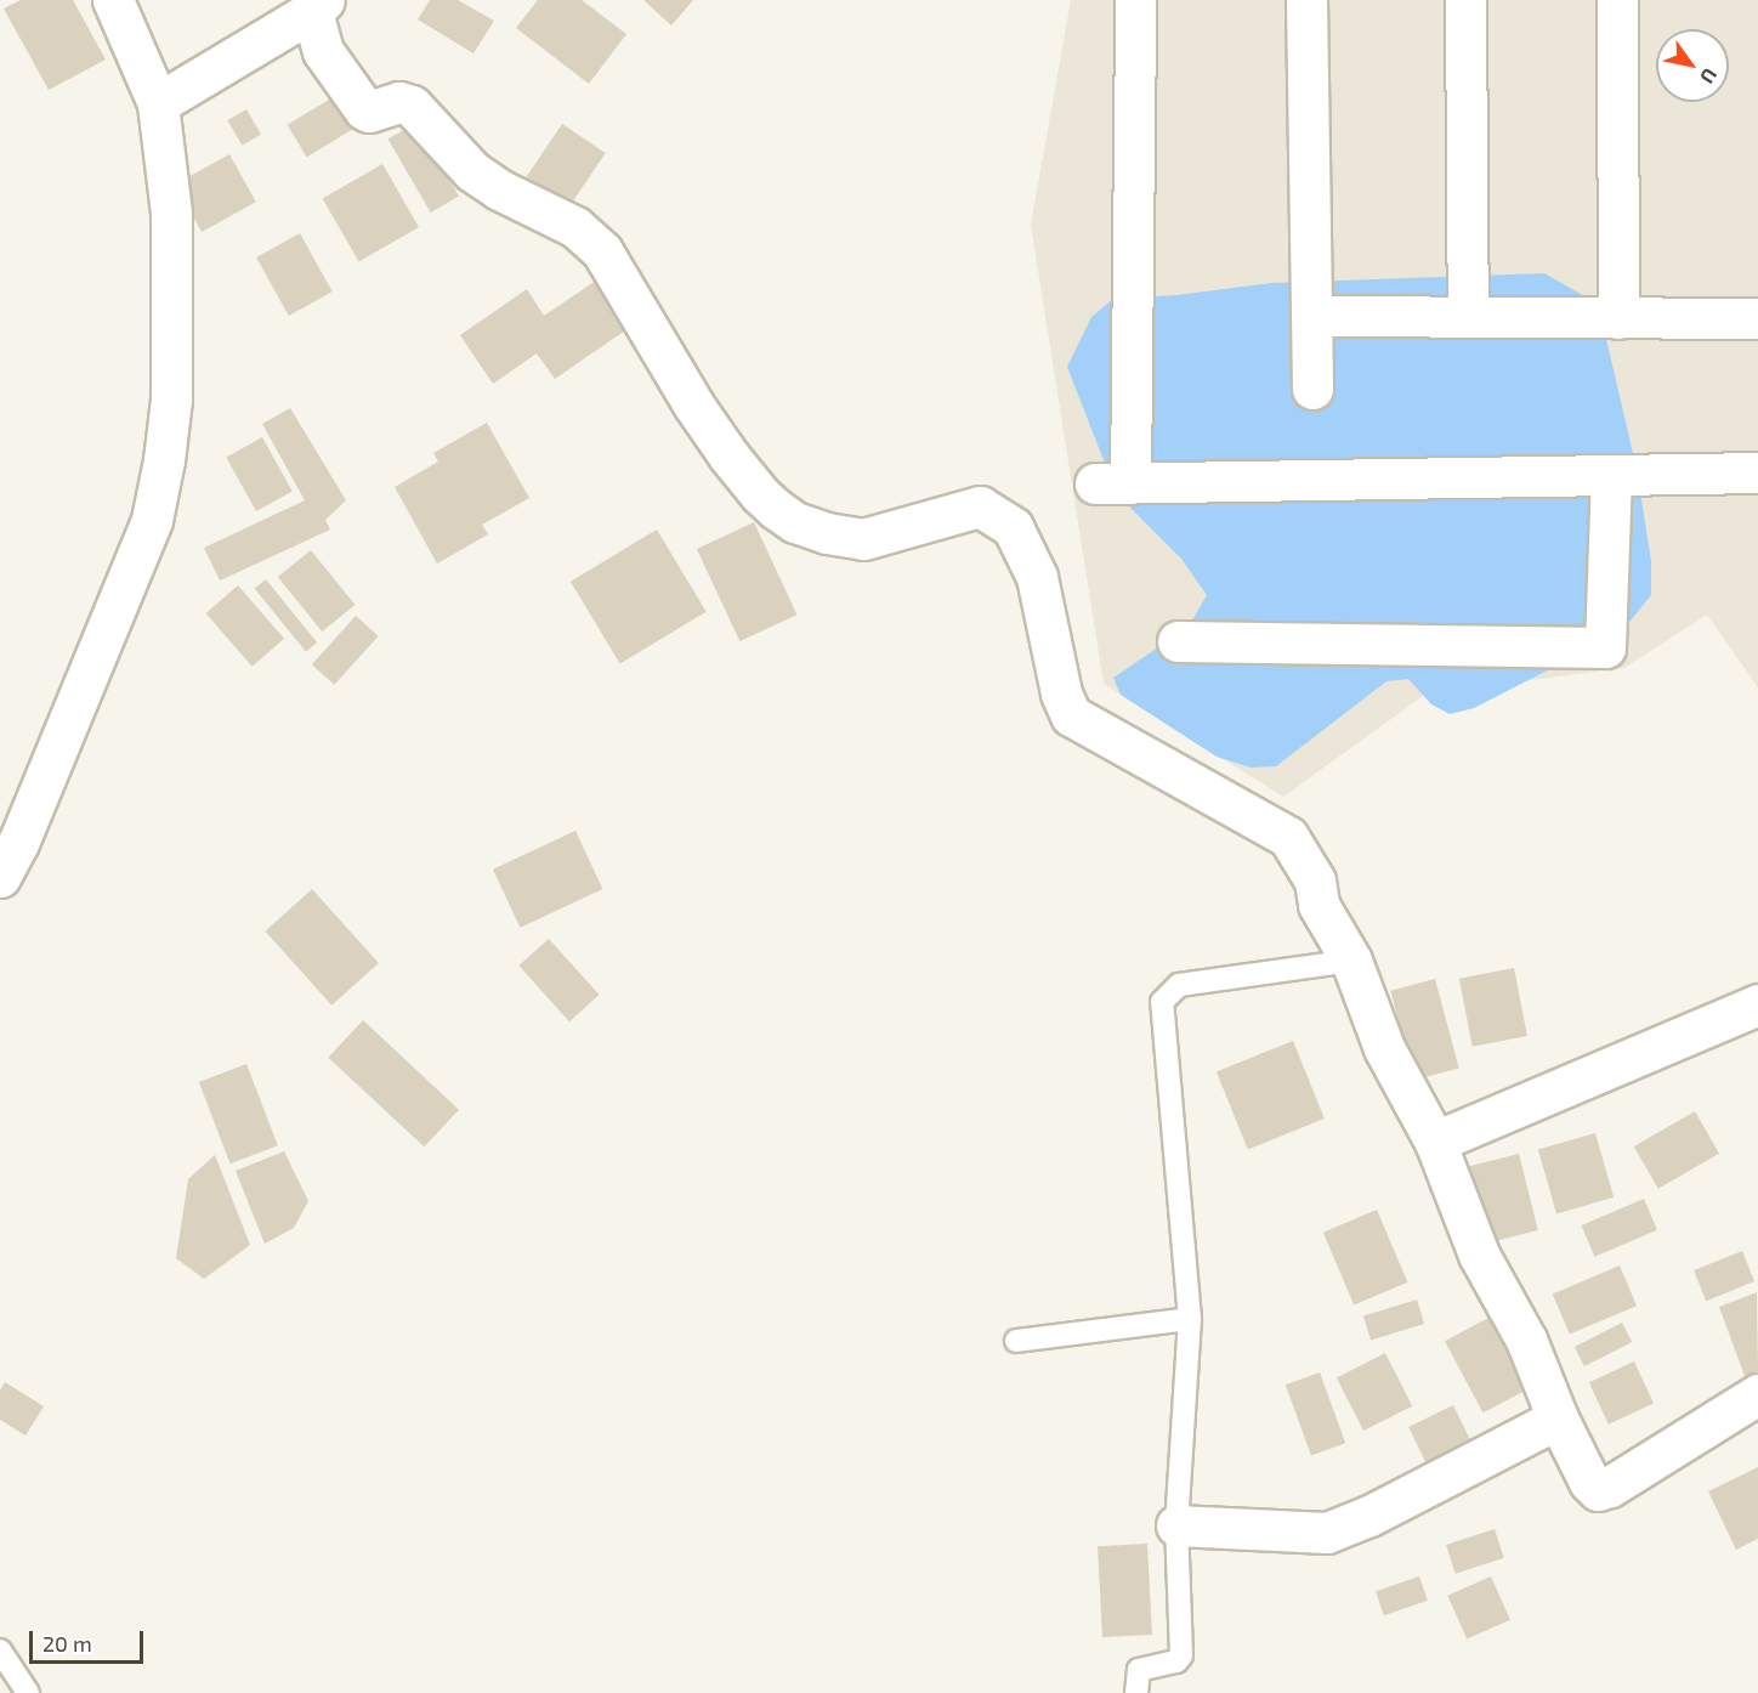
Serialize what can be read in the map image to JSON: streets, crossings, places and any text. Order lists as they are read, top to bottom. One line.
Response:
{"scale_bar":"20 m","north":"bottom right"}
